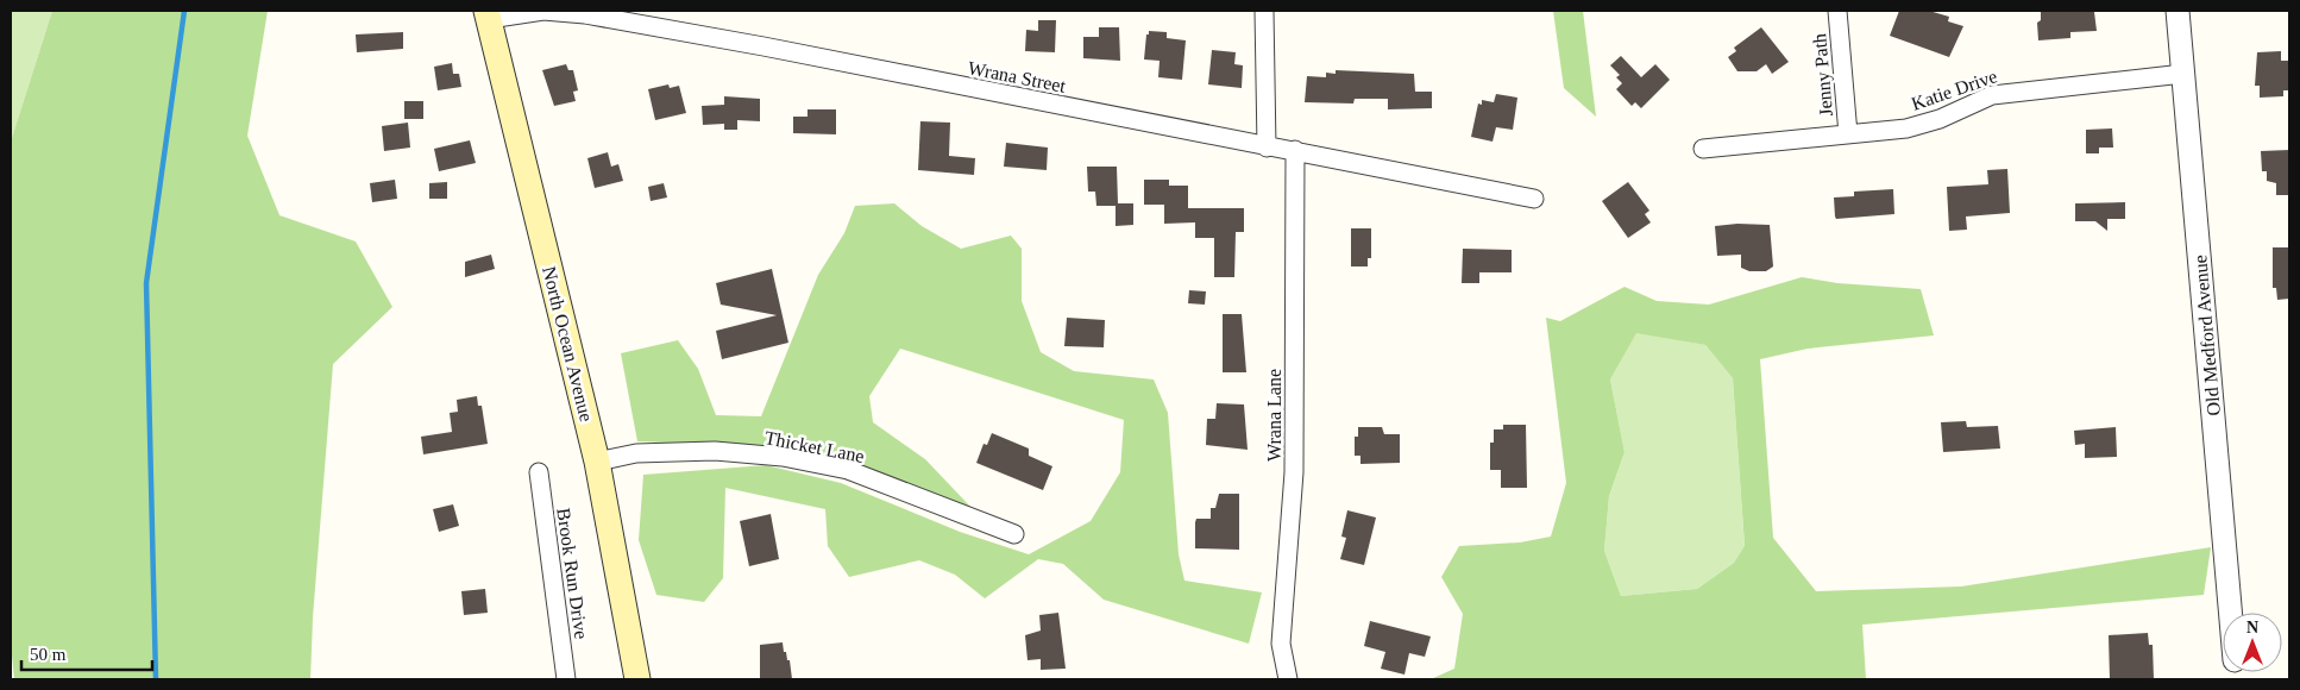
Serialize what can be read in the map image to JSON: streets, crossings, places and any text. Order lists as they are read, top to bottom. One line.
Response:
{"streets":{"main road":["North Ocean Avenue"],"street":["Jenny Path","Wrana Street","Katie Drive","Old Medford Avenue","Wrana Lane","Thicket Lane","Brook Run Drive"]},"crossings":[["Jenny Path","Katie Drive"],["Wrana Street","North Ocean Avenue"],["Wrana Street","Wrana Lane"],["Katie Drive","Old Medford Avenue"],["North Ocean Avenue","Thicket Lane"]],"scale_bar":"50 m","north":"top"}
